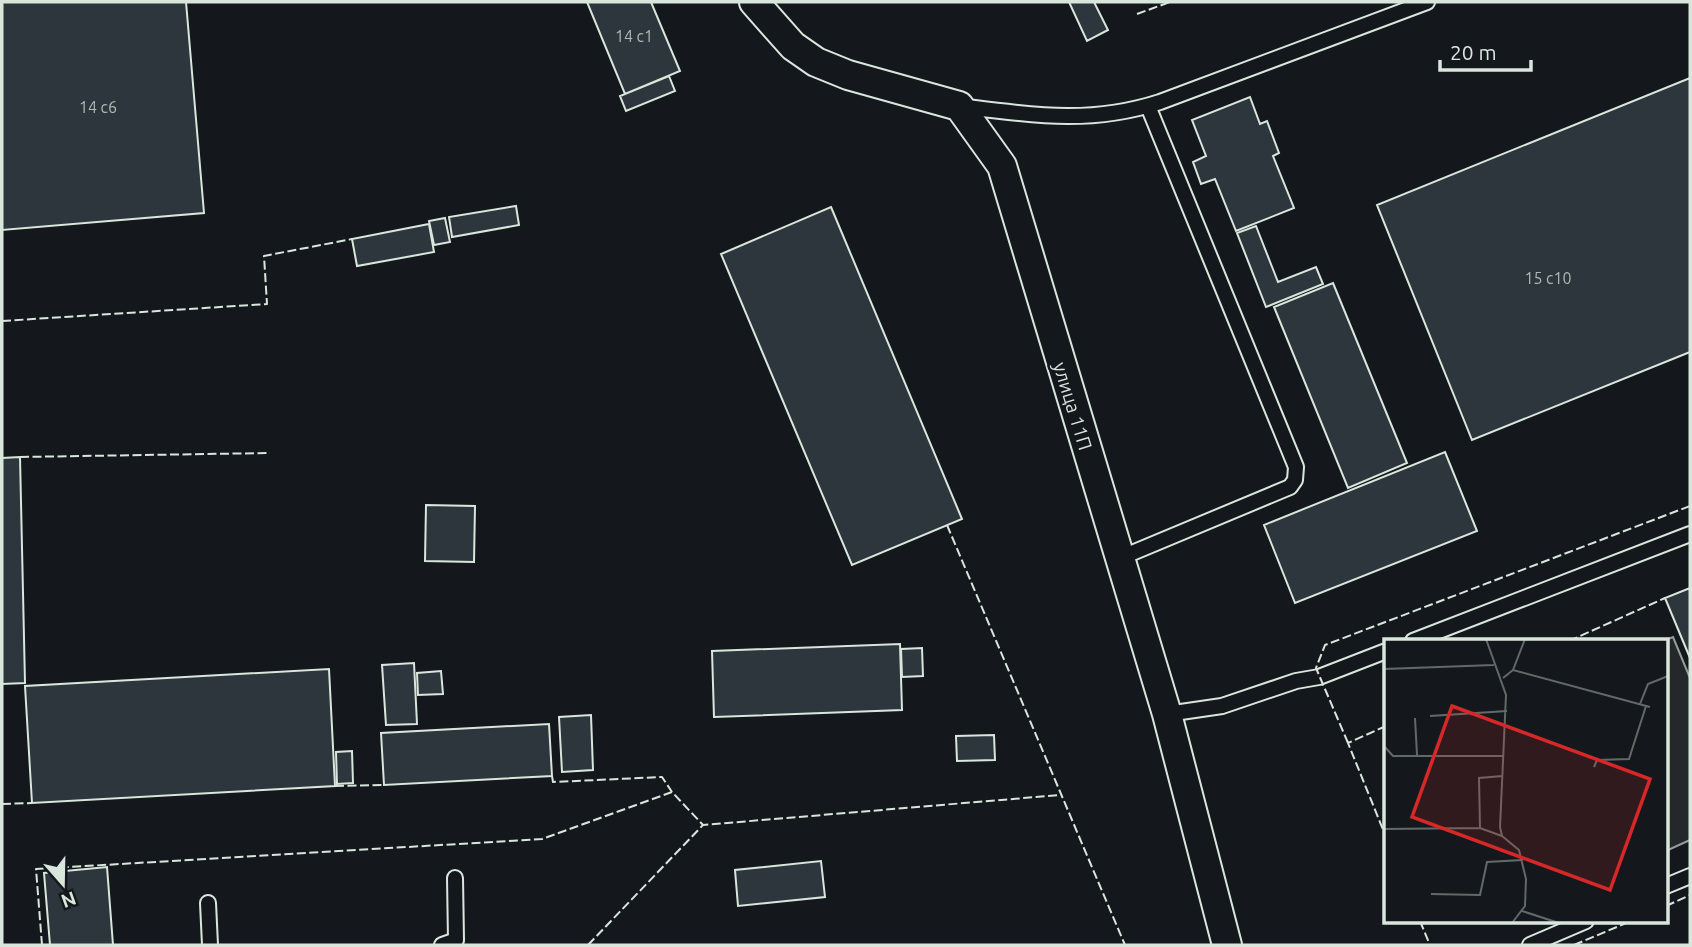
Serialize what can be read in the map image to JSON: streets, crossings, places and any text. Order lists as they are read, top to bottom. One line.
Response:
{"streets":{"street":["улица 11П"]},"house_numbers":["14 с1","14 с6","15 с10"],"scale_bar":"20 m","north":"bottom"}
